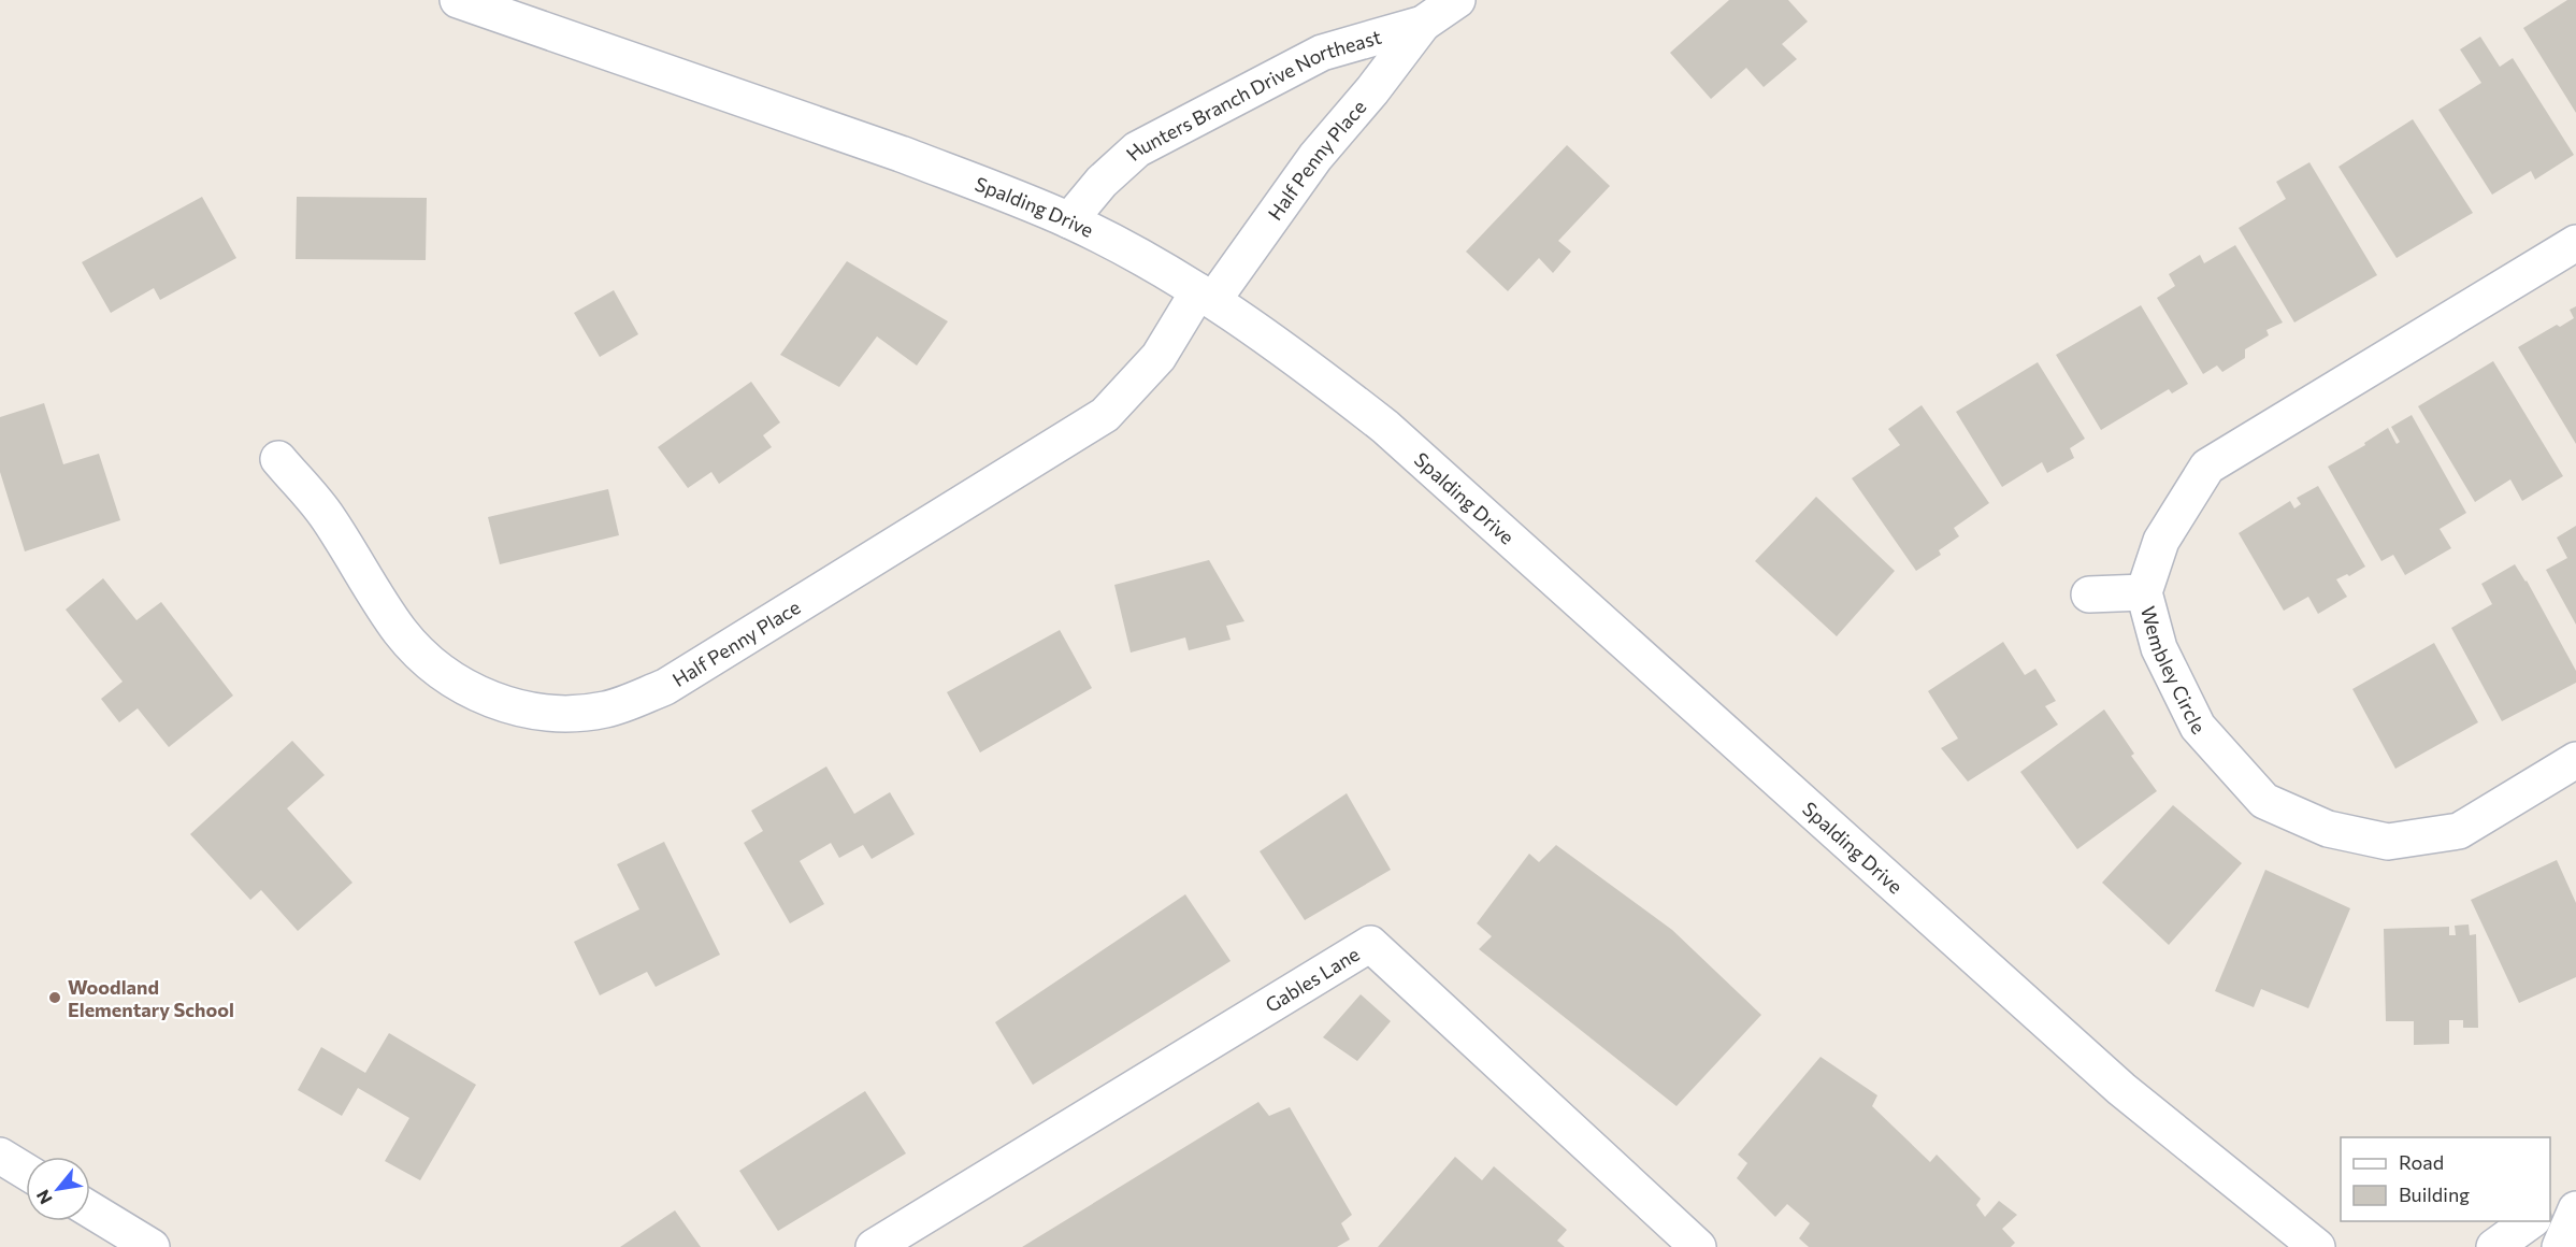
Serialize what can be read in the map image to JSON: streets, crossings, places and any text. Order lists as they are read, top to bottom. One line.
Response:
{"streets":{"street":["Hunters Branch Drive Northeast","Half Penny Place","Spalding Drive","Wembley Circle","Gables Lane"]},"crossings":[["Hunters Branch Drive Northeast","Half Penny Place"],["Hunters Branch Drive Northeast","Spalding Drive"],["Half Penny Place","Spalding Drive"]],"places":["Woodland Elementary School"],"legend":["Road","Building"],"north":"bottom left"}
